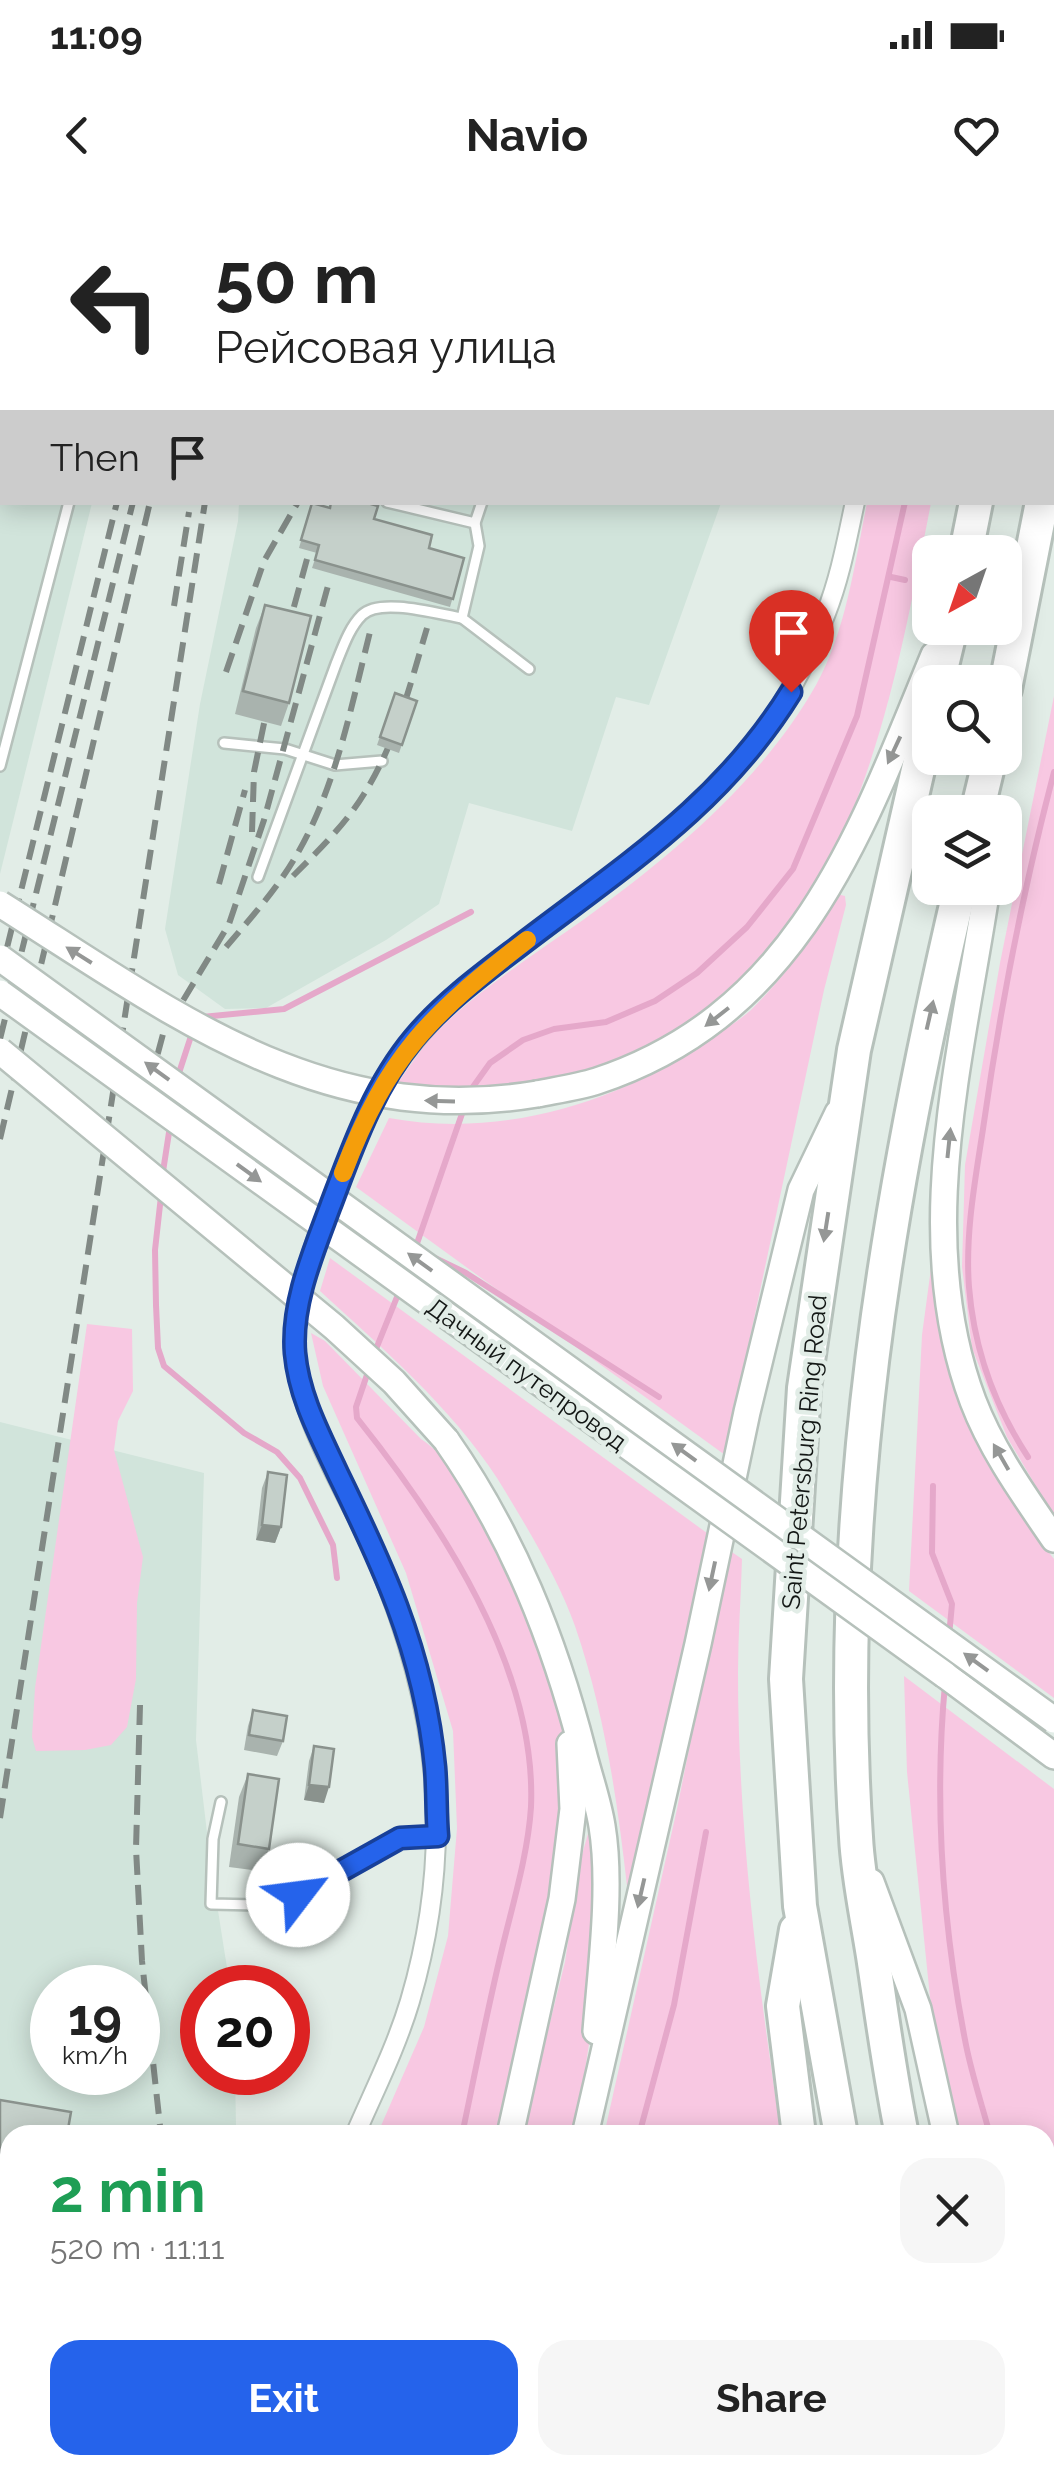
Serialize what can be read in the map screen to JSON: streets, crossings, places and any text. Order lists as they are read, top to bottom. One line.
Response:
{"streets":{"highway":["Saint Petersburg Ring Road"],"main road":["Дачный путепровод"]},"north":"bottom left","page":{"status":"11:09","header":"Navio","turn":["50 m","Рейсовая улица"],"then":"Then","speed":"19 km/h","limit":"20","heading":["2 min","520 m · 11:11"],"buttons":["Exit","Share"]}}
